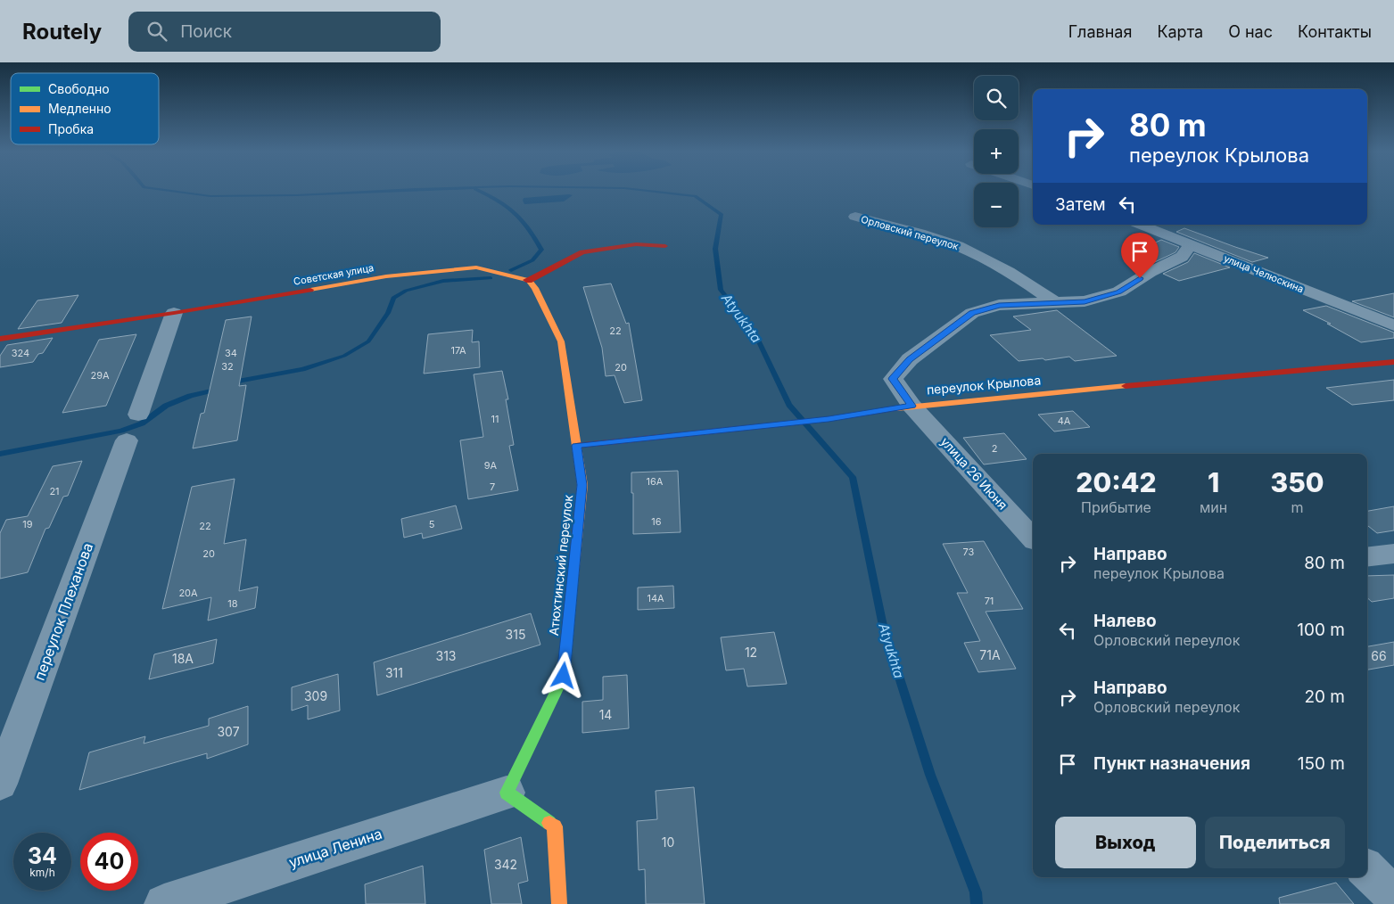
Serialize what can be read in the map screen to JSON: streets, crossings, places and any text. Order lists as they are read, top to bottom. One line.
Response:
{"streets":{"street":["Орловский переулок","улица Челюскина","Советская улица","переулок Крылова","улица 26 Июня","Атюхтинский переулок","переулок Плеханова","улица Ленина"]},"crossings":[["Советская улица","Атюхтинский переулок"],["переулок Крылова","улица 26 Июня"],["переулок Крылова","Атюхтинский переулок"],["Атюхтинский переулок","улица Ленина"]],"water":["Atyukhta"],"house_numbers":["22","17А","324","34","32","20","29А","11","4А","2","9А","16А","7","21","16","19","5","22","73","20","20А","14А","71","18","315","12","71А","313","66","18А","311","309","14","307","10","342"],"legend":["Свободно","Медленно","Пробка"],"page":{"header":"Routely","search":"Поиск","nav":["Главная","Карта","О нас","Контакты"],"map_buttons":["+","−"],"turn":["80 m","переулок Крылова"],"then":"Затем","eta":["20:42","Прибытие","1","мин","350","m"],"list":[{"name":"Направо","note":"переулок Крылова","value":"80 m"},{"name":"Налево","note":"Орловский переулок","value":"100 m"},{"name":"Направо","note":"Орловский переулок","value":"20 m"},{"name":"Пункт назначения","value":"150 m"}],"buttons":["Выход","Поделиться"],"speed":"34 km/h","limit":"40"}}
